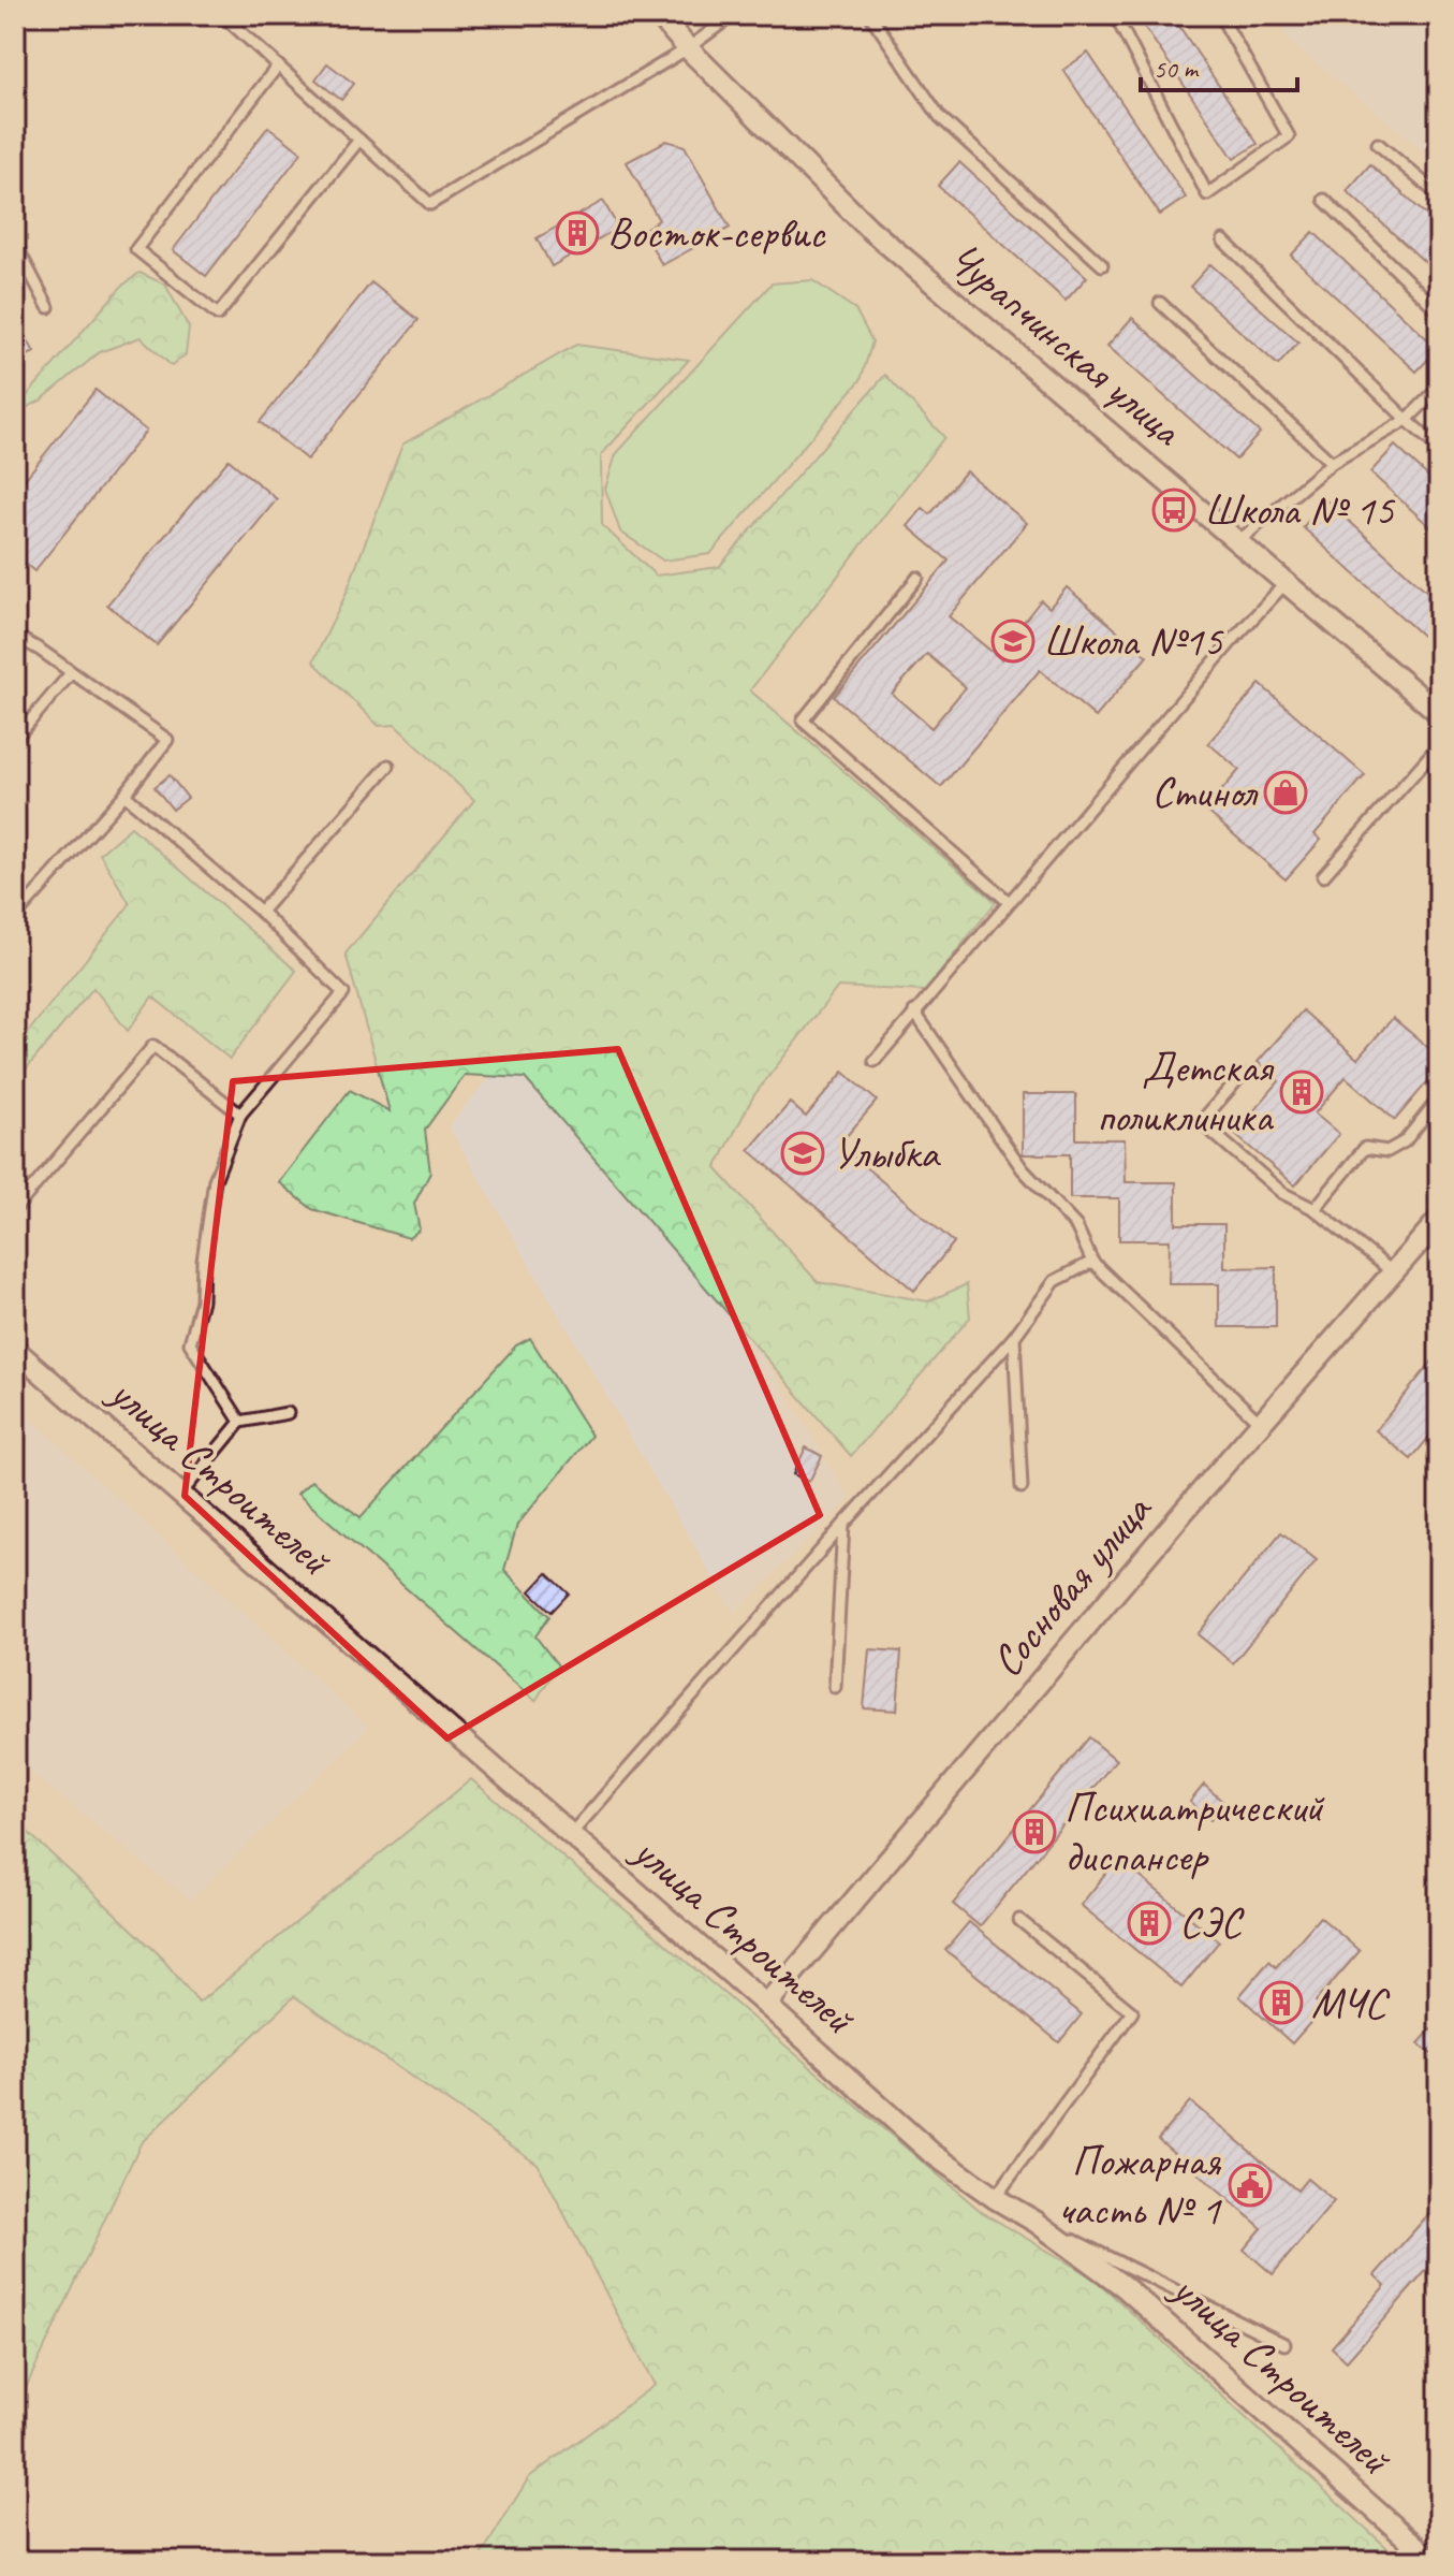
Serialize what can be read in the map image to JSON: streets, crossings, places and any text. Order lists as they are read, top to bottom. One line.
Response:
{"streets":{"street":["Чурапчинская улица","улица Строителей","Сосновая улица"]},"crossings":[["улица Строителей","Сосновая улица"]],"places":{"building":["Восток-сервис","Детская поликлиника","Психиатрический диспансер","СЭС","МЧС"],"bus stop":["Школа № 15"],"school or university":["Школа №15","Улыбка"],"shop":["Стинол"],"public building":["Пожарная часть № 1"]},"scale_bar":"50 m"}
